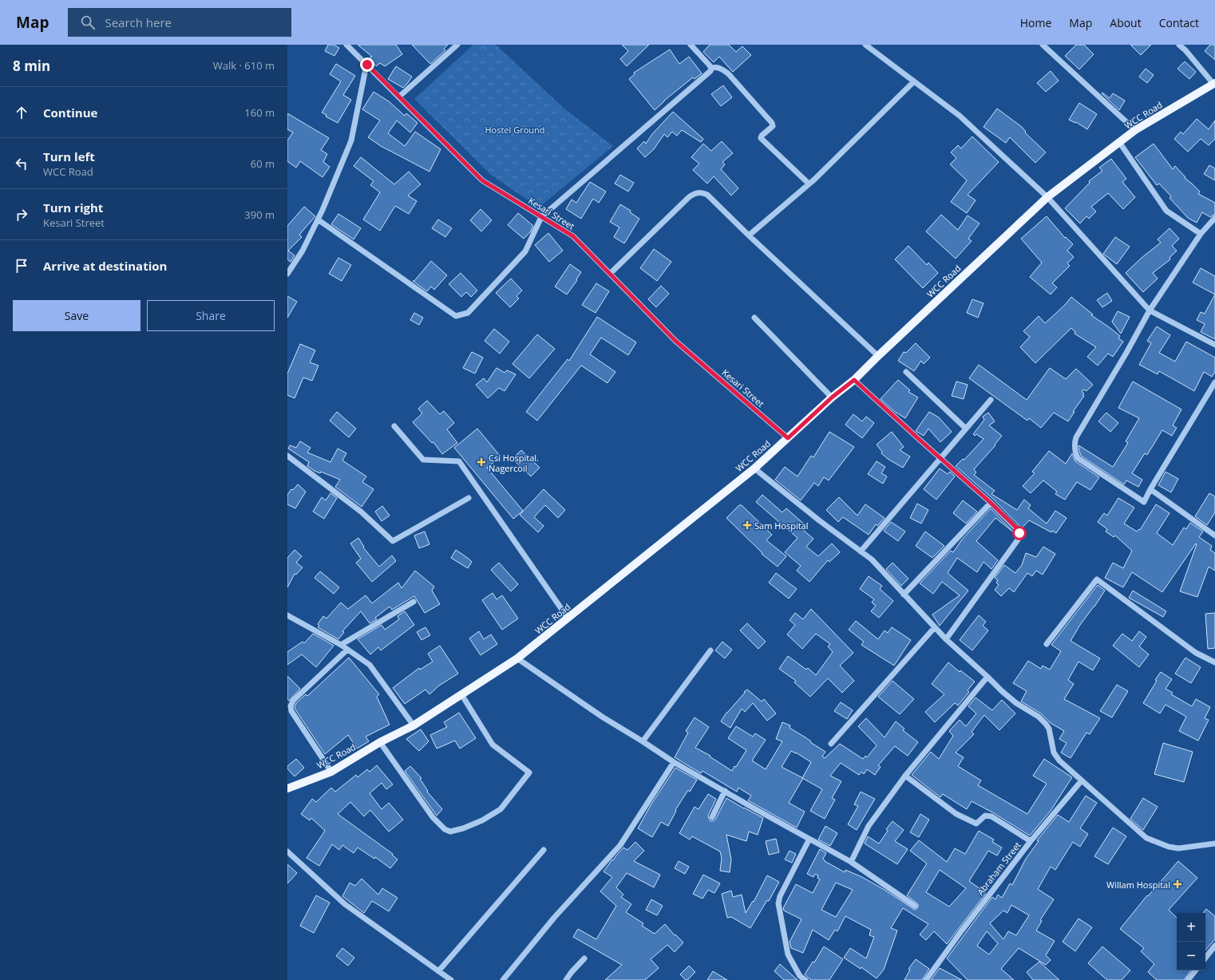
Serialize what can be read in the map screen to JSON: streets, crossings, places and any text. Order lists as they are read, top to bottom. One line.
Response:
{"streets":{"main road":["WCC Road"],"street":["Kesari Street","Abraham Street"]},"crossings":[["WCC Road","Kesari Street"]],"parks":["Hostel Ground"],"places":{"health":["Csi Hospital. Nagercoil","Sam Hospital","Willam Hospital"]},"page":{"header":"Map","search":"Search here","nav":["Home","Map","About","Contact"],"heading":["8 min","Walk · 610 m"],"list":[["Continue","160 m"],["Turn left","WCC Road","60 m"],["Turn right","Kesari Street","390 m"],"Arrive at destination"],"buttons":["Save","Share"],"map_buttons":["+","−"]}}
